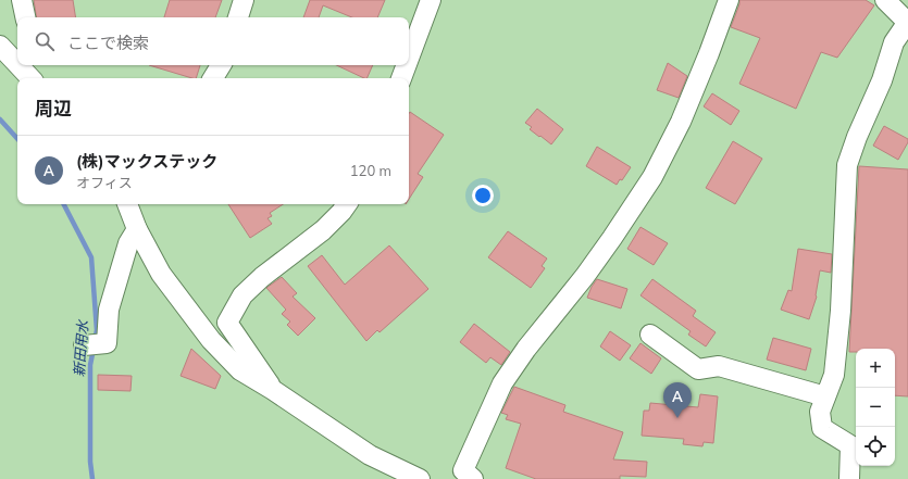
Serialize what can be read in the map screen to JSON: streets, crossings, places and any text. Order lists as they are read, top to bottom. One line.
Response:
{"water":["新田用水"],"page":{"search":"ここで検索","heading":"周辺","list":[{"mark":"A","name":"(株)マックステック","note":"オフィス","value":"120 m"}],"map_buttons":["+","−"],"pins":"A"}}
